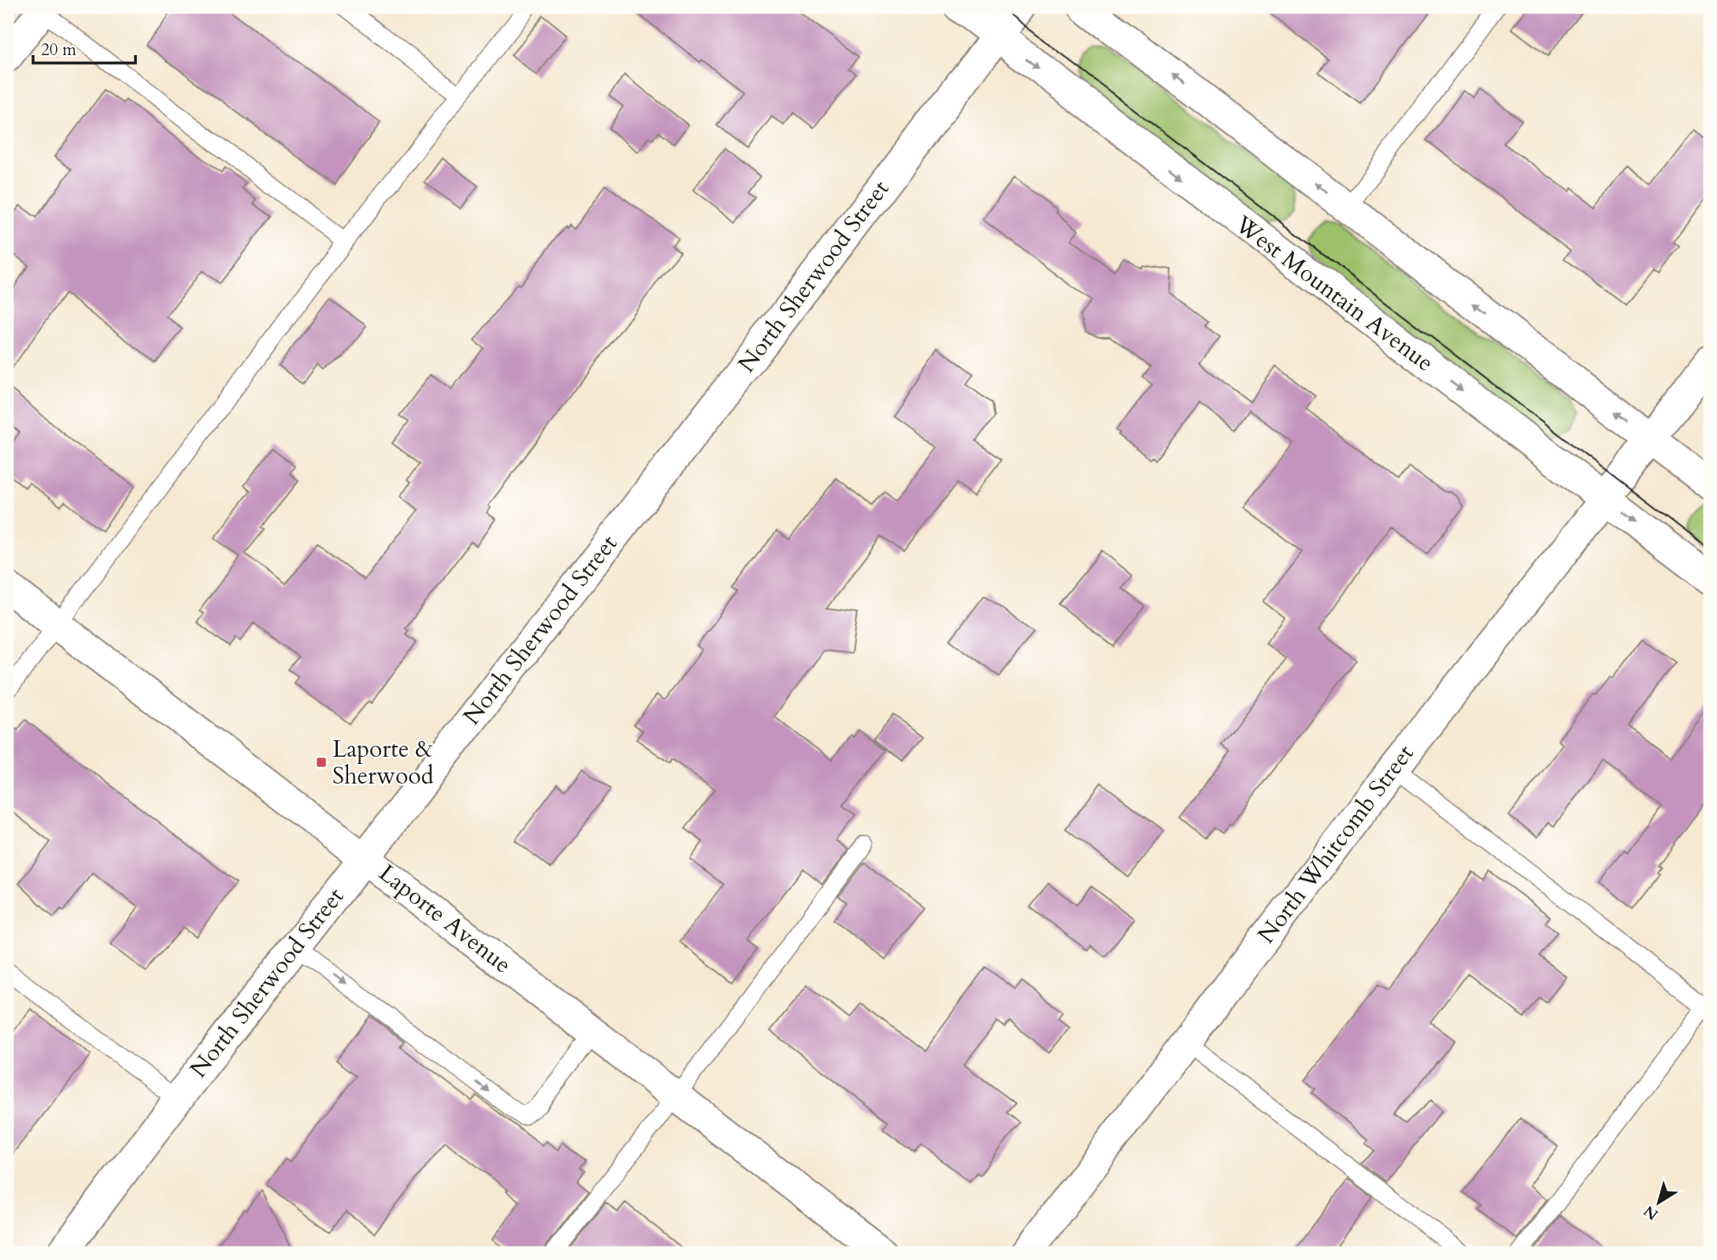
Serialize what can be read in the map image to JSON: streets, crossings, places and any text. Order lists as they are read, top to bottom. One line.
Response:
{"streets":{"street":["North Sherwood Street","West Mountain Avenue","North Whitcomb Street","Laporte Avenue"]},"crossings":[["North Sherwood Street","West Mountain Avenue"],["North Sherwood Street","Laporte Avenue"],["West Mountain Avenue","North Whitcomb Street"]],"places":{"transit":["Laporte & Sherwood"]},"scale_bar":"20 m","north":"bottom left"}
